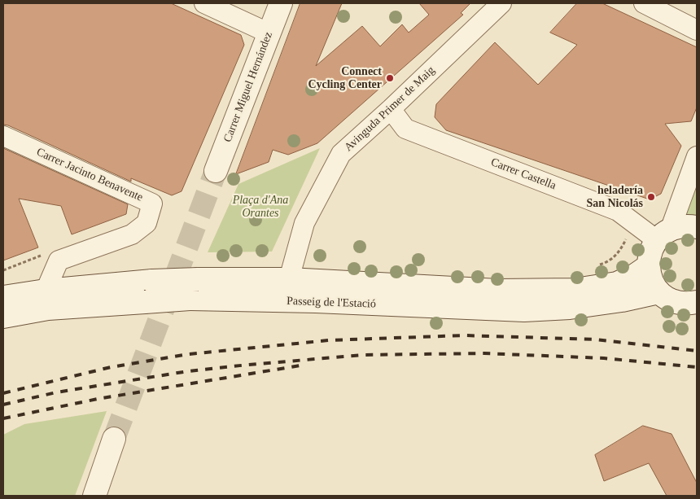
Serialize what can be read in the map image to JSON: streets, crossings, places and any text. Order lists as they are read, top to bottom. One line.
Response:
{"streets":{"main road":["Carrer Miguel Hernández","Passeig de l'Estació"],"street":["Avinguda Primer de Maig","Carrer Castella","Carrer Jacinto Benavente"]},"crossings":[["Avinguda Primer de Maig","Carrer Castella"],["Avinguda Primer de Maig","Passeig de l'Estació"],["Carrer Jacinto Benavente","Passeig de l'Estació"]],"parks":["Plaça d'Ana Orantes"],"places":["Connect Cycling Center","heladería San Nicolás"]}
